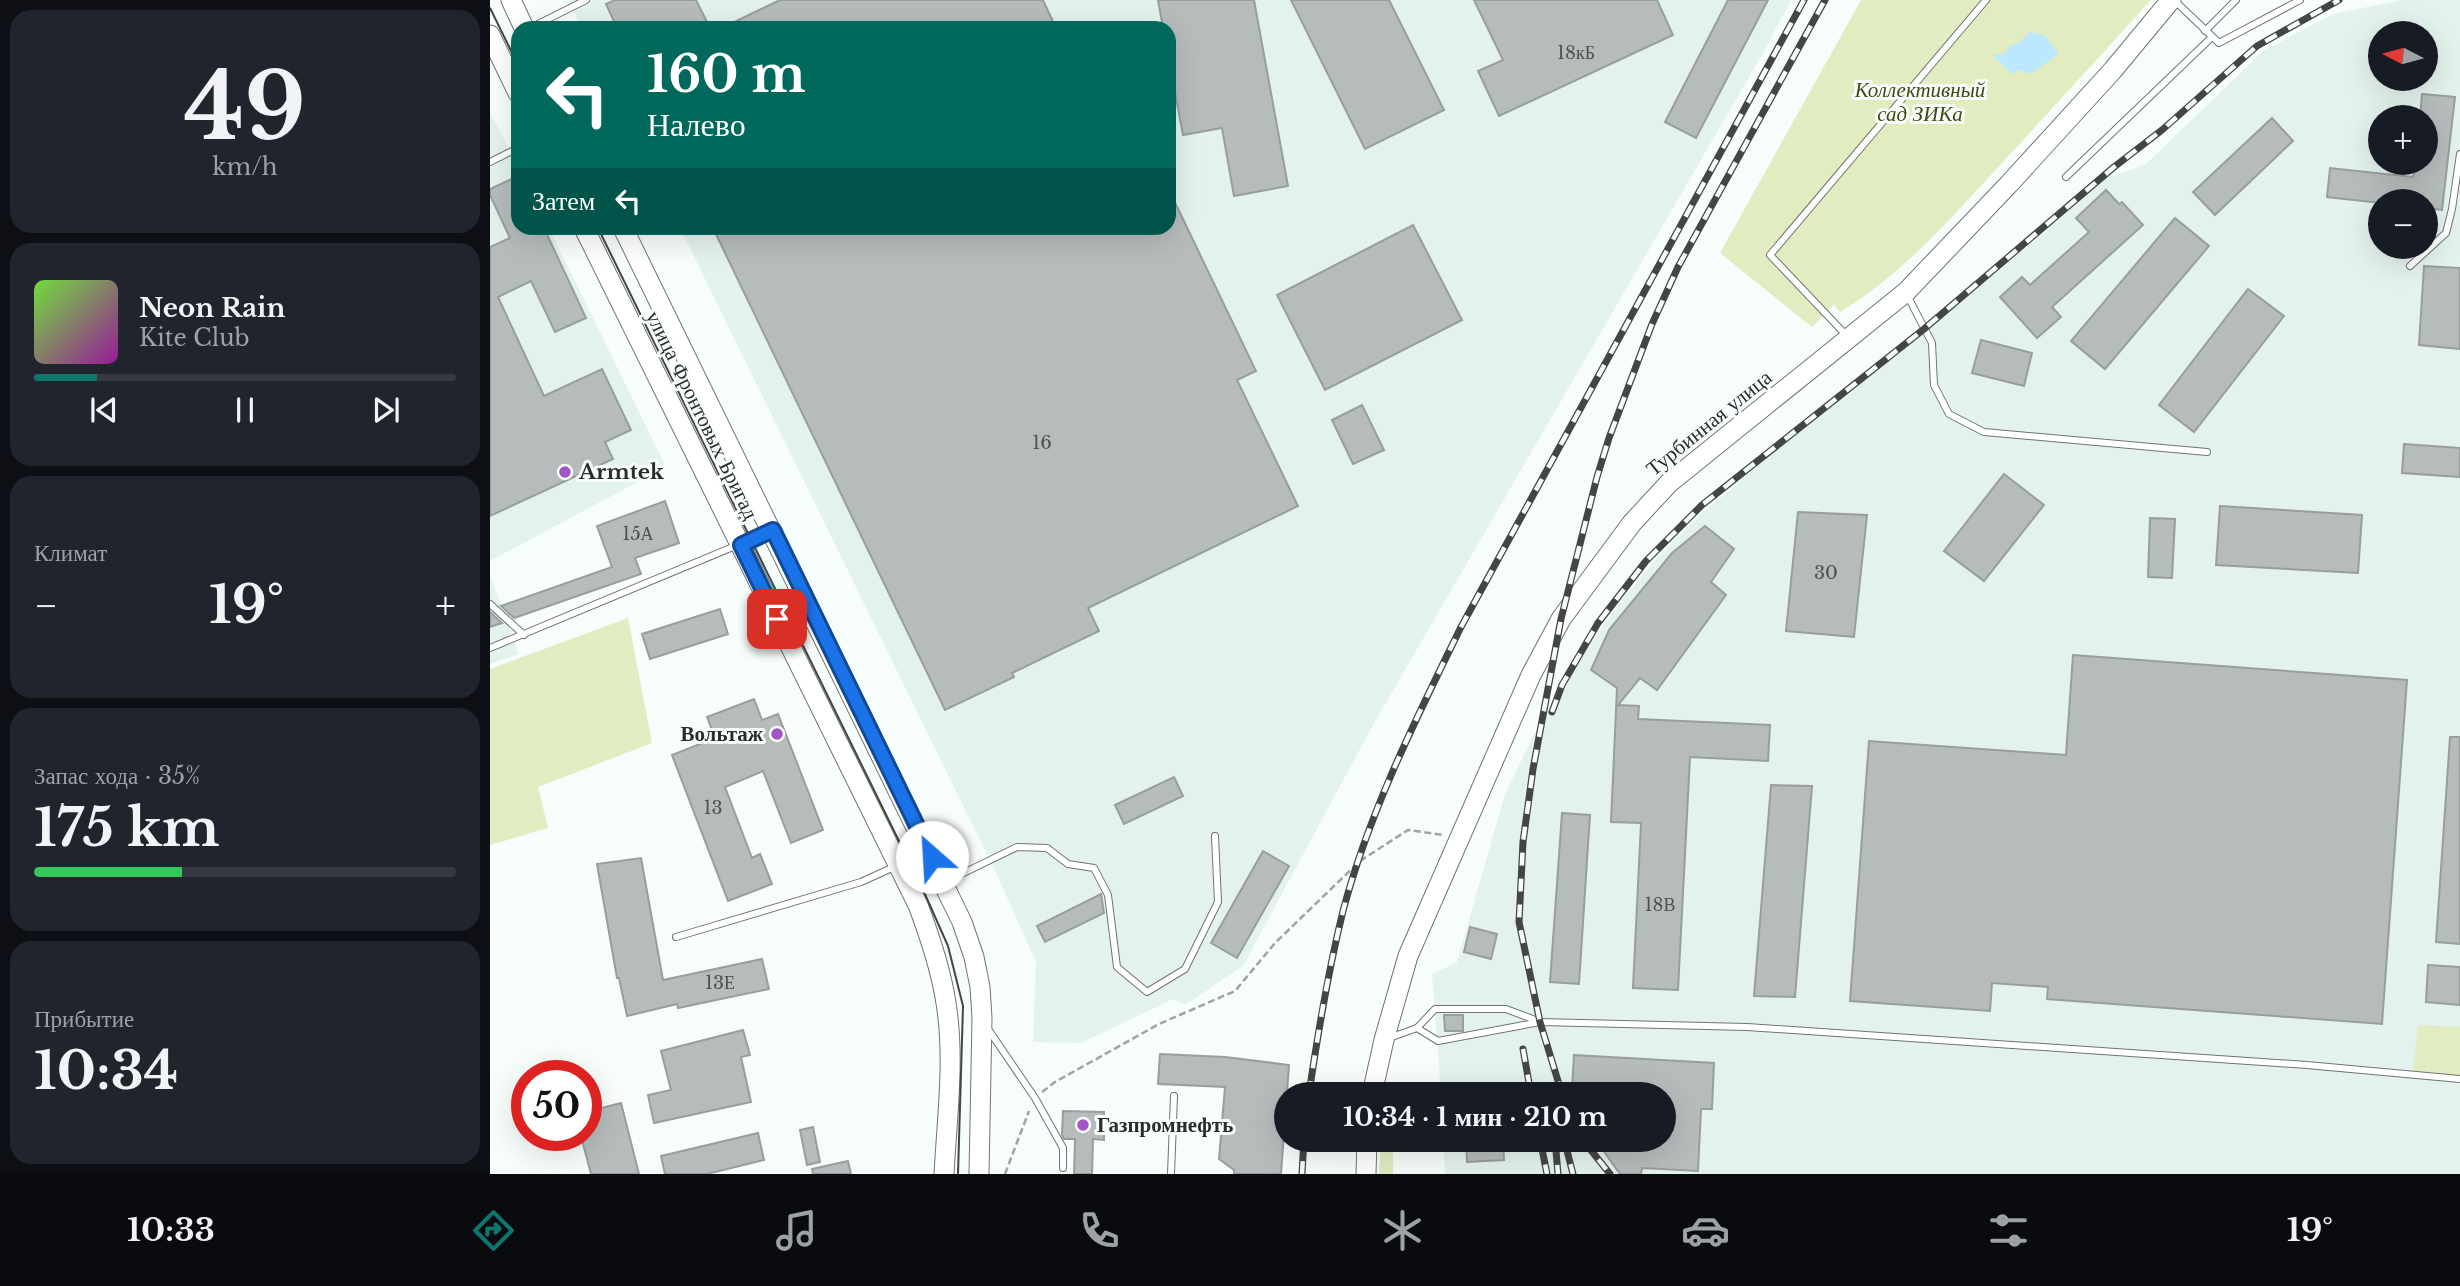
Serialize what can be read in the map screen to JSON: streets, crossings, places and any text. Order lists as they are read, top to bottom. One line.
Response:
{"streets":{"main road":["улица Фронтовых Бригад","Турбинная улица"]},"parks":["Коллективный сад ЗИКа"],"places":["Armtek","Вольтаж","Газпромнефть"],"house_numbers":["18кБ","16","15А","30","13","18В","13Е"],"north":"left","page":{"tile":[["49","km/h"],"Климат",["Запас хода · 35%","175 km"],["Прибытие","10:34"]],"map_buttons":["+","−"],"turn":["160 m","Налево"],"then":"Затем","song":["Neon Rain","Kite Club"],"heat":["−","19°","+"],"limit":"50","trip":"10:34 · 1 мин · 210 m","tabs":["10:33","19°"]}}
